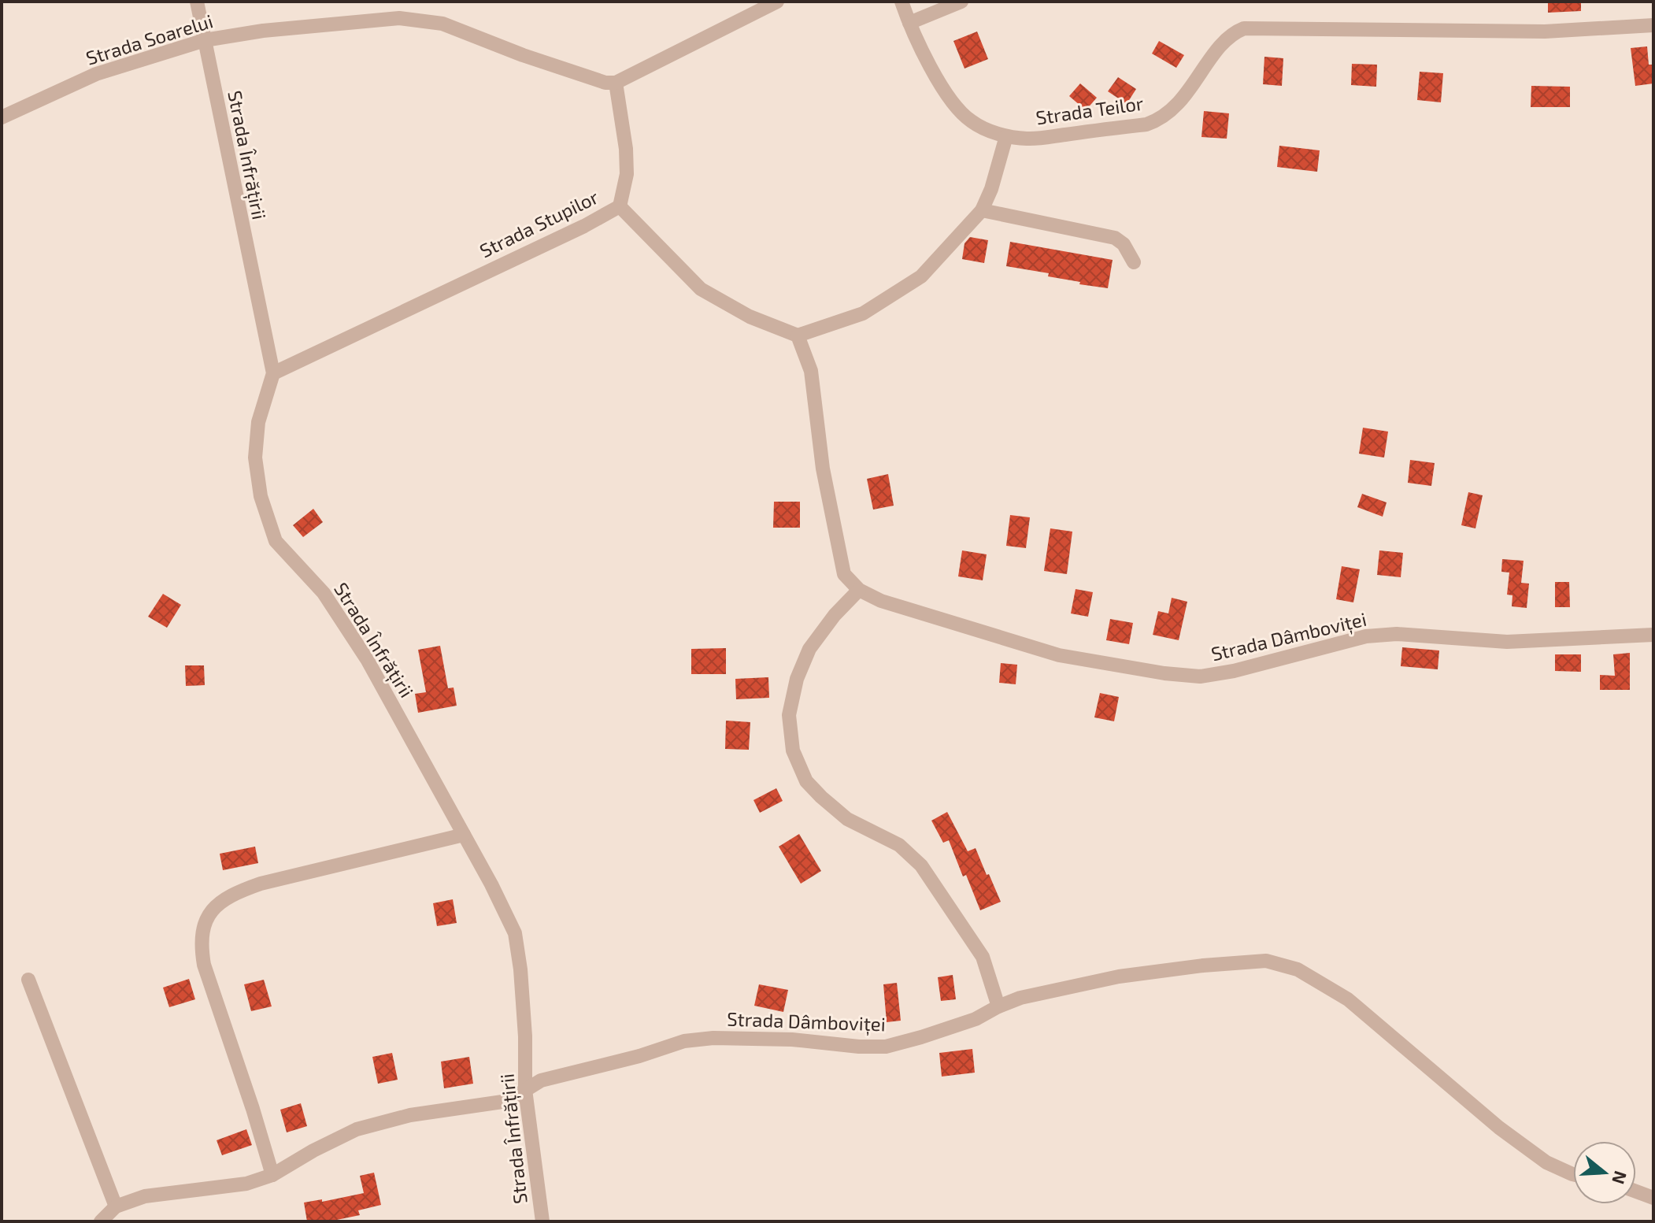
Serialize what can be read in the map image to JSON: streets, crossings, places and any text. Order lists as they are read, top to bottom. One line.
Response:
{"streets":{"street":["Strada Soarelui","Strada Teilor","Strada Înfrățirii","Strada Stupilor","Strada Dâmboviței"]},"crossings":[["Strada Soarelui","Strada Înfrățirii"],["Strada Înfrățirii","Strada Stupilor"],["Strada Înfrățirii","Strada Dâmboviței"]],"north":"right"}
